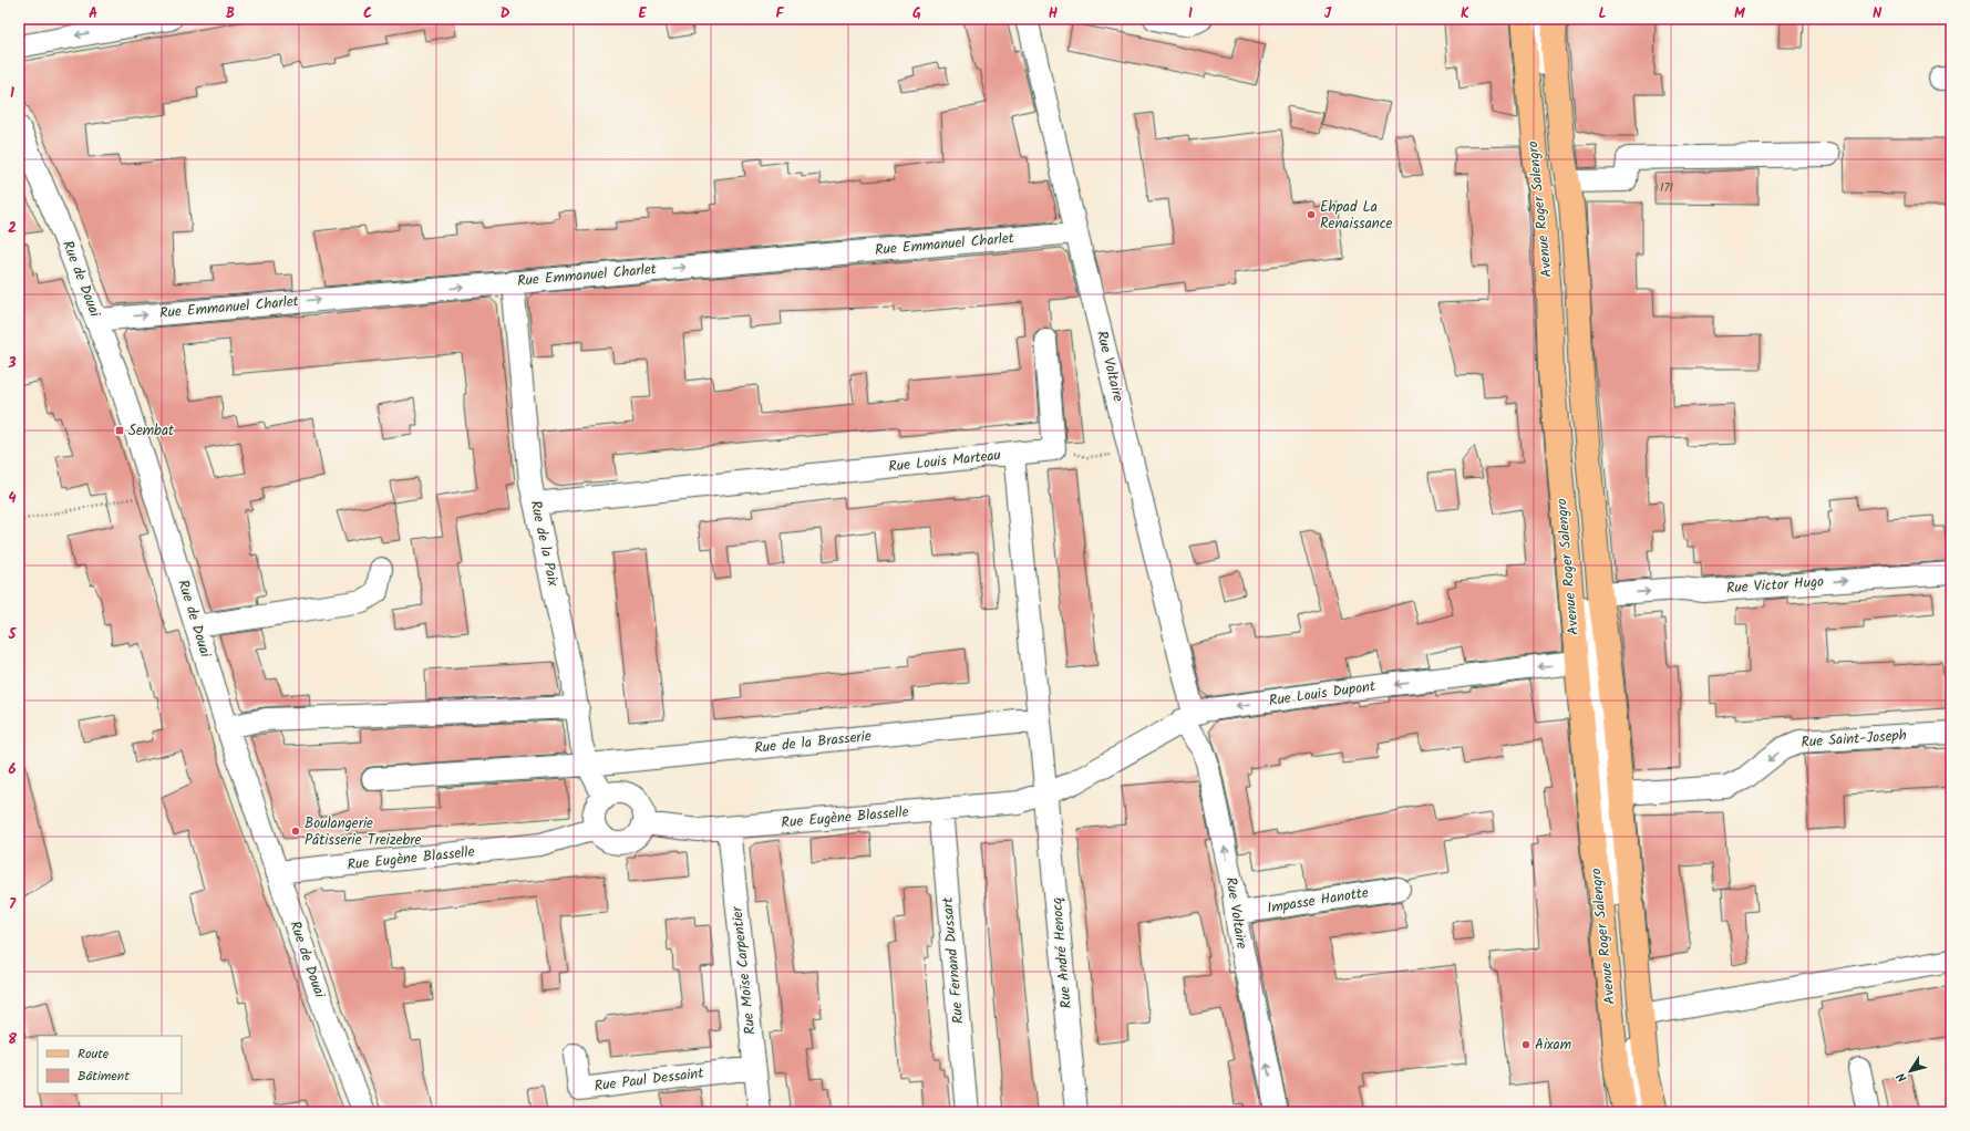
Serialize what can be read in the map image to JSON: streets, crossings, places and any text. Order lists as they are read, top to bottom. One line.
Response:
{"streets":{"main road":["Avenue Roger Salengro"],"street":["Rue Emmanuel Charlet","Rue de Douai","Rue Voltaire","Rue Louis Marteau","Rue de la Paix","Rue Victor Hugo","Rue Louis Dupont","Rue Saint-Joseph","Rue de la Brasserie","Rue Eugène Blasselle","Impasse Hanotte","Rue André Henocq","Rue Fernand Dussart","Rue Moïse Carpentier","Rue Paul Dessaint"]},"crossings":[["Avenue Roger Salengro","Rue Victor Hugo"],["Avenue Roger Salengro","Rue Louis Dupont"],["Avenue Roger Salengro","Rue Saint-Joseph"],["Rue Emmanuel Charlet","Rue de Douai"],["Rue Emmanuel Charlet","Rue Voltaire"],["Rue Emmanuel Charlet","Rue de la Paix"],["Rue de Douai","Rue Eugène Blasselle"],["Rue Voltaire","Rue Louis Dupont"],["Rue Voltaire","Impasse Hanotte"],["Rue Louis Marteau","Rue de la Paix"],["Rue Louis Marteau","Rue Louis Dupont"],["Rue Louis Marteau","Rue de la Brasserie"],["Rue Louis Marteau","Rue Eugène Blasselle"],["Rue Louis Marteau","Rue André Henocq"],["Rue de la Paix","Rue de la Brasserie"],["Rue de la Paix","Rue Eugène Blasselle"],["Rue Louis Dupont","Rue Eugène Blasselle"],["Rue Louis Dupont","Rue André Henocq"],["Rue Eugène Blasselle","Rue André Henocq"],["Rue Eugène Blasselle","Rue Fernand Dussart"],["Rue Eugène Blasselle","Rue Moïse Carpentier"],["Rue Moïse Carpentier","Rue Paul Dessaint"]],"one_way":["Rue Emmanuel Charlet","Rue Voltaire","Rue Victor Hugo","Rue Louis Dupont","Rue Saint-Joseph"],"places":{"other":["Ehpad La Renaissance","Boulangerie Pâtisserie Treizebre","Aixam"],"transit":["Sembat"]},"house_numbers":["171"],"legend":["Route","Bâtiment"],"north":"bottom left","grid":{"columns":["A","B","C","D","E","F","G","H","I","J","K","L","M","N"],"rows":["1","2","3","4","5","6","7","8"]}}
